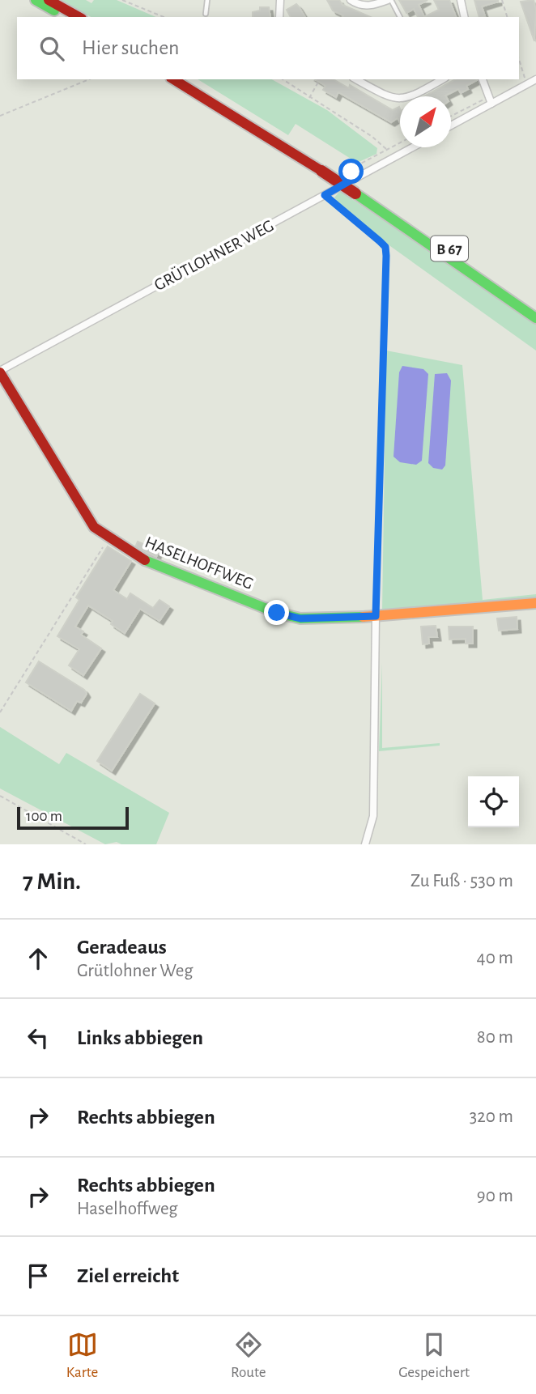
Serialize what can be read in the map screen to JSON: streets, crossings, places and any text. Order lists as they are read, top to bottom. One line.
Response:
{"streets":{"main road":["B 67","HASELHOFFWEG"],"street":["GRÜTLOHNER WEG"]},"crossings":[["GRÜTLOHNER WEG","HASELHOFFWEG"]],"scale_bar":"100 m","north":"top right","page":{"search":"Hier suchen","scale":"100 m","heading":["7 Min.","Zu Fuß · 530 m"],"list":[["Geradeaus","Grütlohner Weg","40 m"],["Links abbiegen","80 m"],["Rechts abbiegen","320 m"],["Rechts abbiegen","Haselhoffweg","90 m"],"Ziel erreicht"],"nav":["Karte","Route","Gespeichert"]}}
